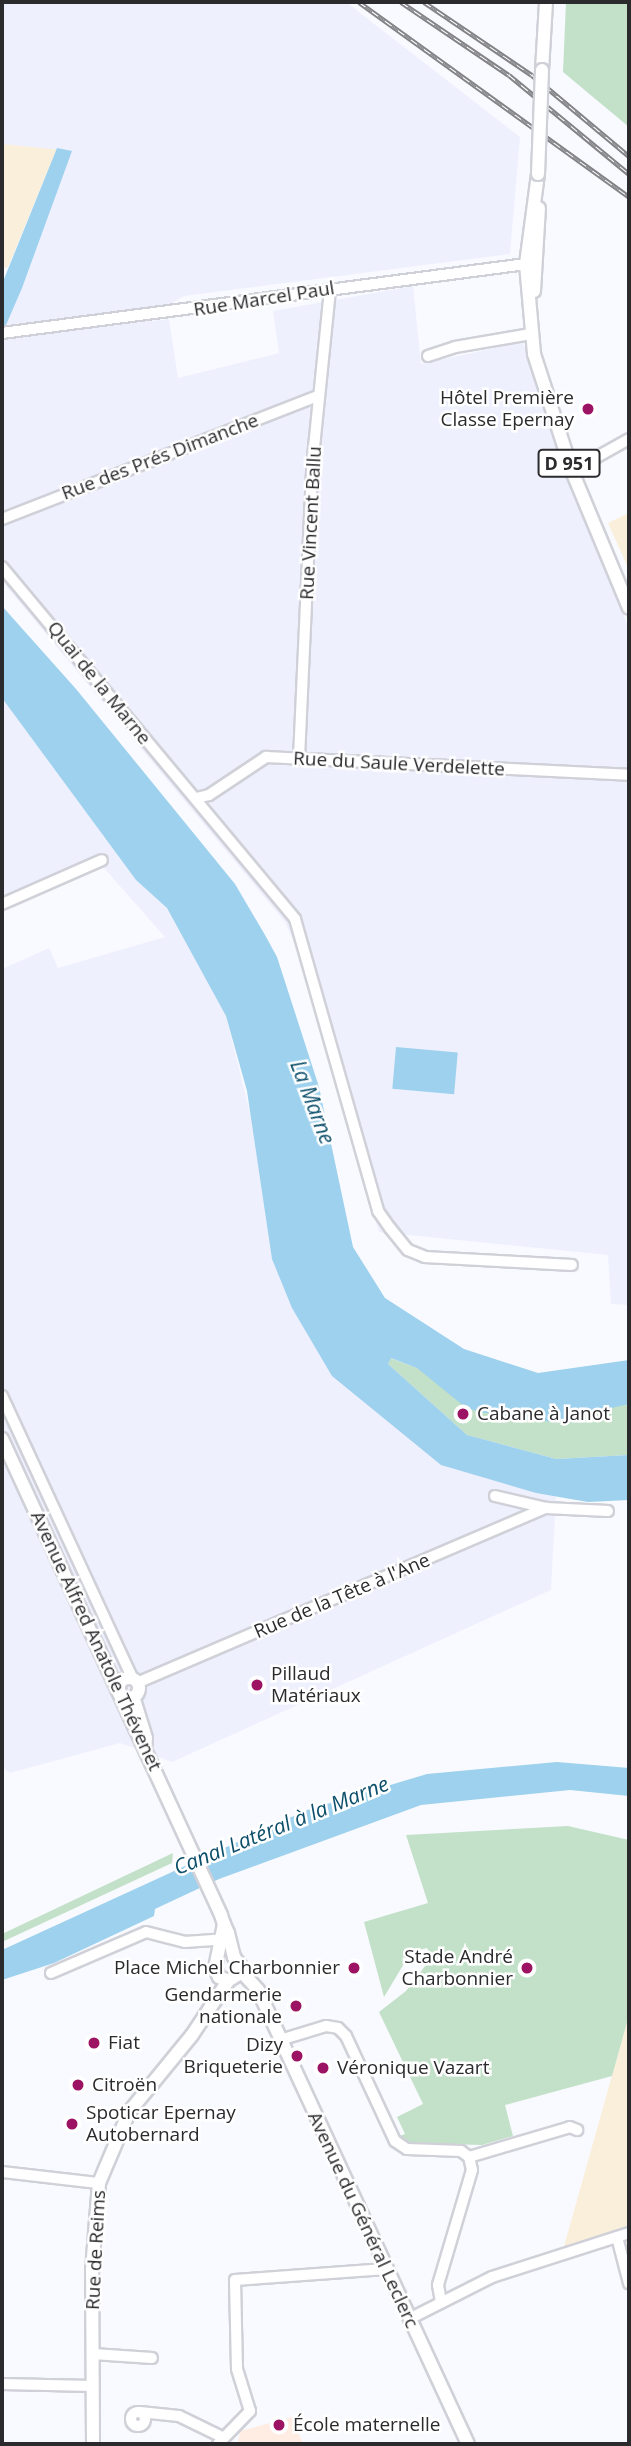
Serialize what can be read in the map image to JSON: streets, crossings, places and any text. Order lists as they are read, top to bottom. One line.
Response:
{"streets":{"main road":["D 951","Avenue Alfred Anatole Thévenet","Avenue du Général Leclerc","Rue de Reims"],"street":["Rue Marcel Paul","Rue des Prés Dimanche","Rue Vincent Ballu","Quai de la Marne","Rue du Saule Verdelette","Rue de la Tête à l'Ane"]},"crossings":[["Rue Marcel Paul","D 951"],["Rue Marcel Paul","Rue Vincent Ballu"],["Rue des Prés Dimanche","Rue Vincent Ballu"],["Rue Vincent Ballu","Rue du Saule Verdelette"],["Quai de la Marne","Rue du Saule Verdelette"],["Rue de la Tête à l'Ane","Avenue Alfred Anatole Thévenet"],["Avenue Alfred Anatole Thévenet","Avenue du Général Leclerc"],["Avenue Alfred Anatole Thévenet","Rue de Reims"],["Avenue du Général Leclerc","Rue de Reims"]],"water":["La Marne","Canal Latéral à la Marne"],"places":["Hôtel Première Classe Epernay","Cabane à Janot","Pillaud Matériaux","Place Michel Charbonnier","Stade André Charbonnier","Gendarmerie nationale","Fiat","Dizy Briqueterie","Véronique Vazart","Citroën","Spoticar Epernay Autobernard","École maternelle"]}
